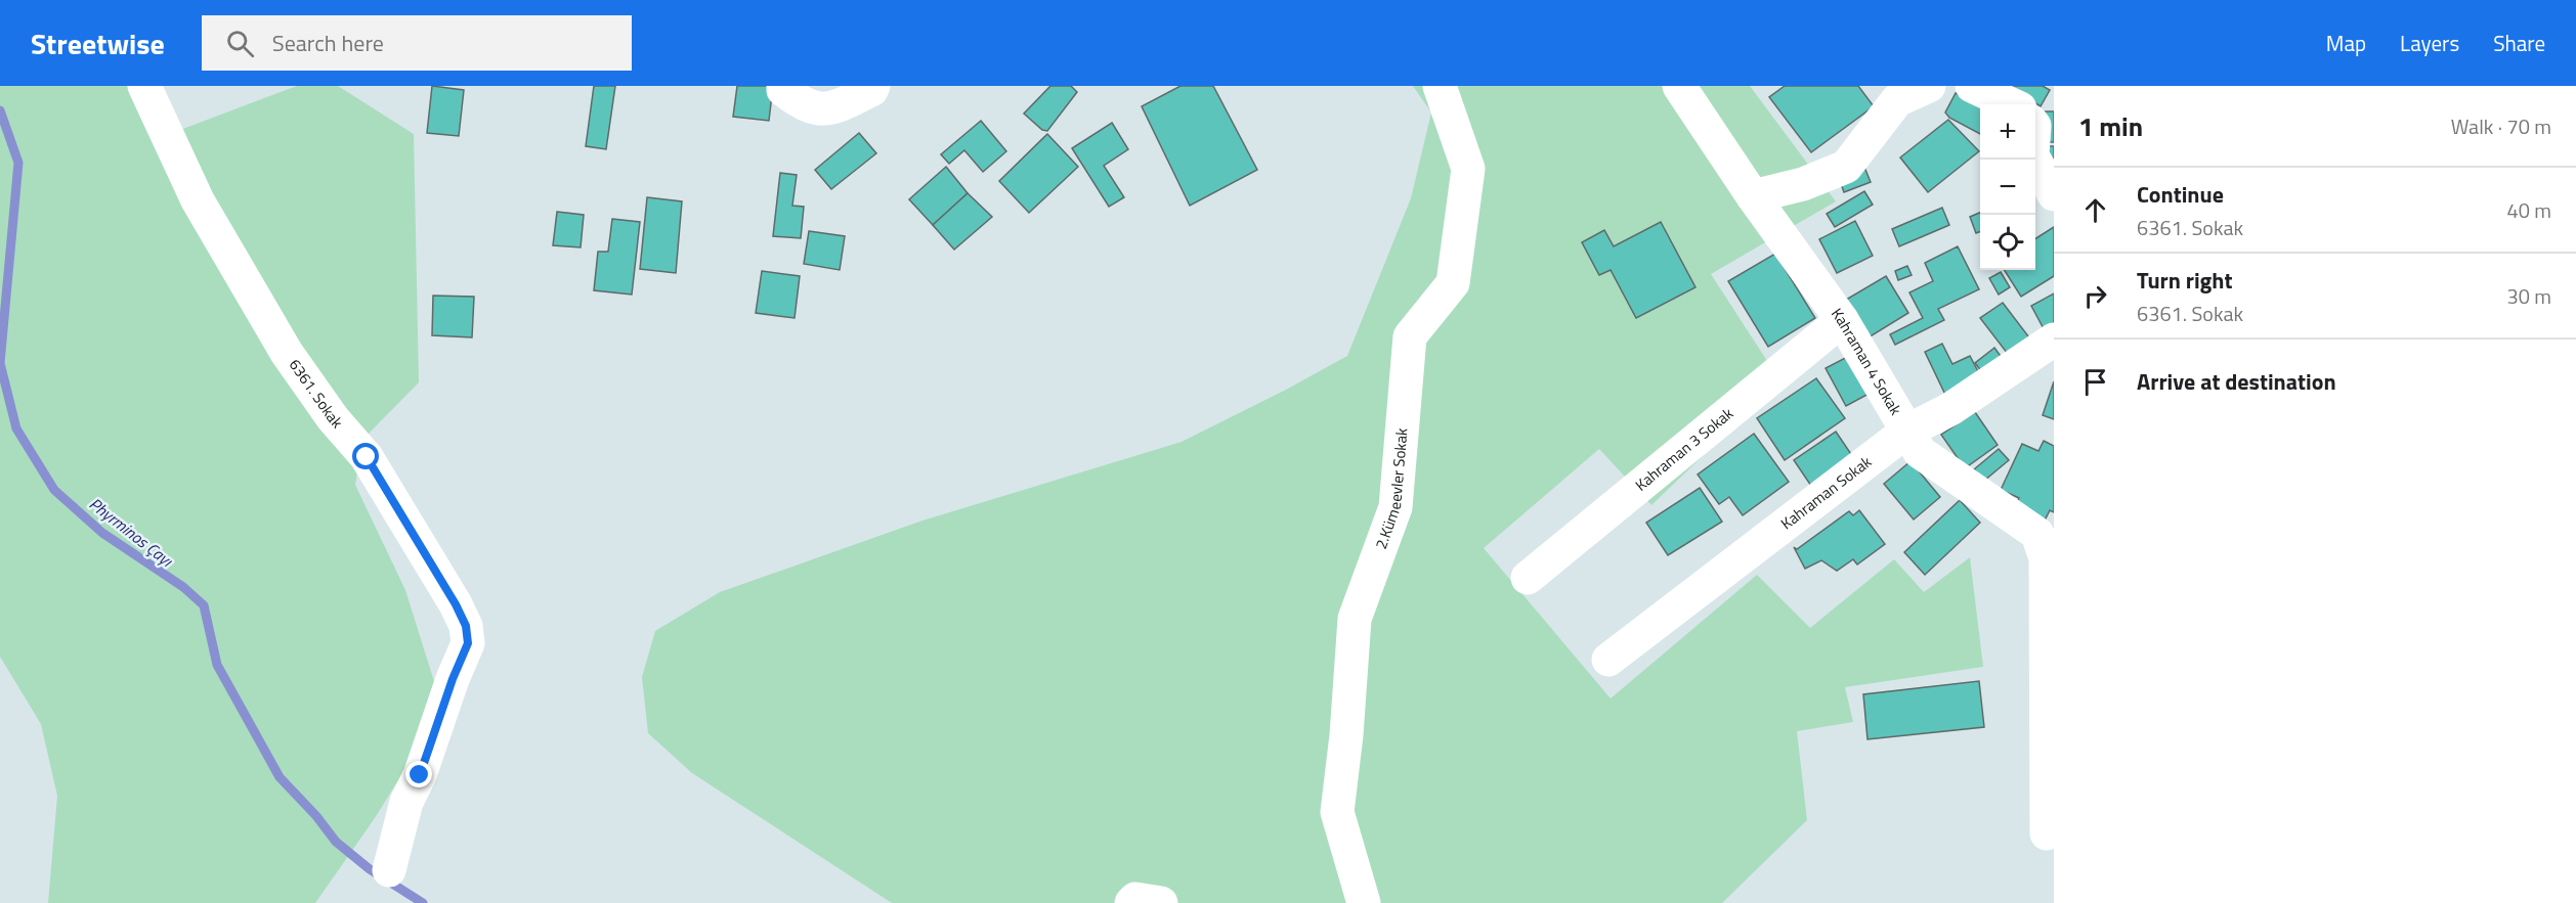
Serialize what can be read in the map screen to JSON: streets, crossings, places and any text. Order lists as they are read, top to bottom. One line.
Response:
{"streets":{"street":["Kahraman 4 Sokak","6361. Sokak","Kahraman 3 Sokak","2.Kümeevler Sokak","Kahraman Sokak"]},"crossings":[["Kahraman 4 Sokak","Kahraman 3 Sokak"],["Kahraman 4 Sokak","Kahraman Sokak"]],"water":["Phyrminos Çayı"],"page":{"header":"Streetwise","search":"Search here","nav":["Map","Layers","Share"],"heading":["1 min","Walk · 70 m"],"map_buttons":["+","−"],"list":[["Continue","6361. Sokak","40 m"],["Turn right","6361. Sokak","30 m"],"Arrive at destination"]}}
